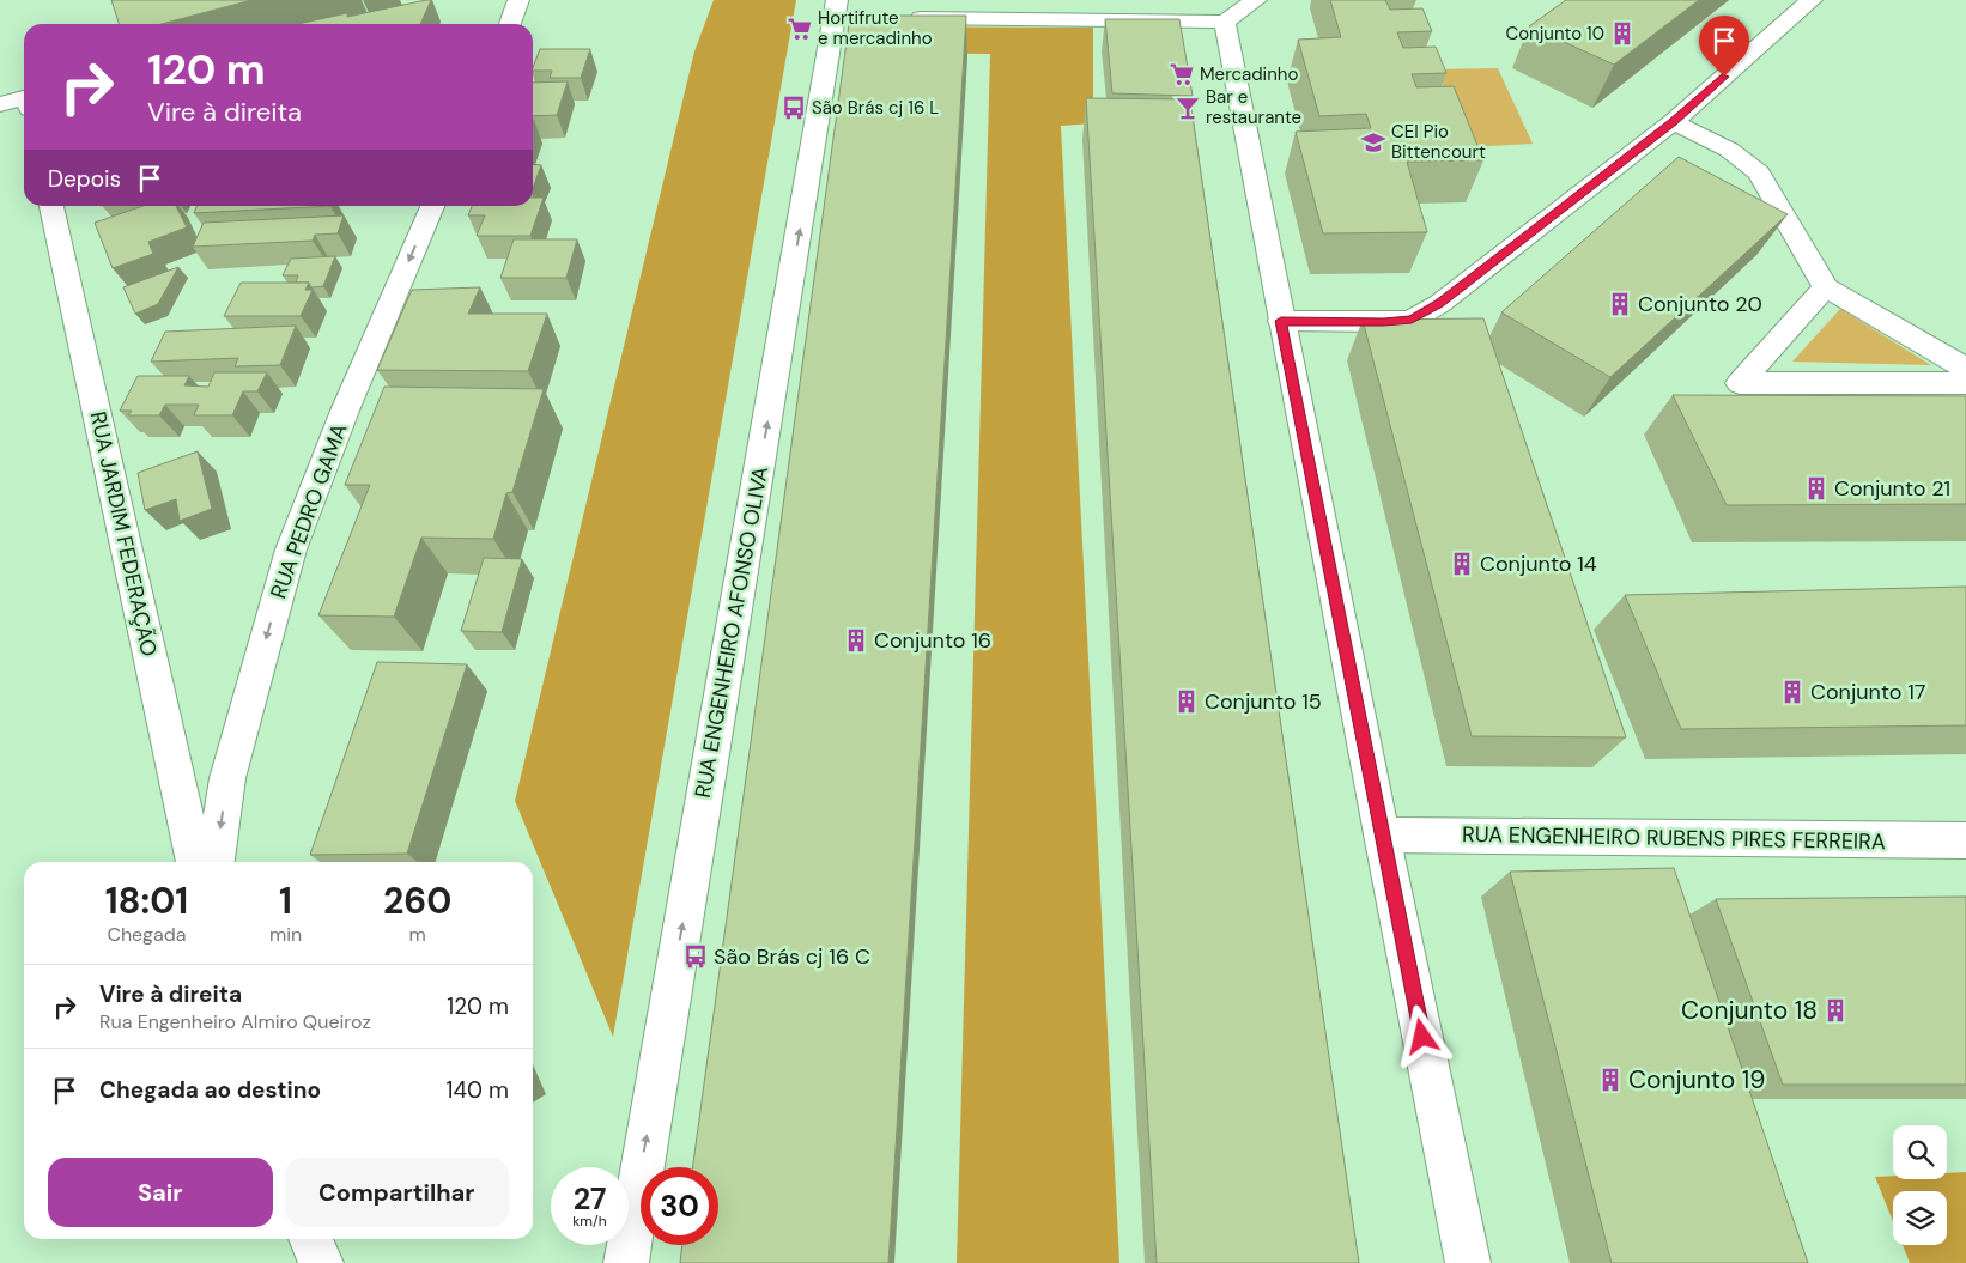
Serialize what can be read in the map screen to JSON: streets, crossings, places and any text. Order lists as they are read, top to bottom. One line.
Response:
{"streets":{"street":["RUA PEDRO GAMA","RUA JARDIM FEDERAÇÃO","RUA ENGENHEIRO AFONSO OLIVA","RUA ENGENHEIRO RUBENS PIRES FERREIRA"]},"one_way":["RUA PEDRO GAMA","RUA ENGENHEIRO AFONSO OLIVA"],"places":{"supermarket":["Hortifrute e mercadinho","Mercadinho"],"building":["Conjunto 10","Conjunto 20","Conjunto 21","Conjunto 14","Conjunto 16","Conjunto 17","Conjunto 15","Conjunto 18","Conjunto 19"],"bus stop":["São Brás cj 16 L","São Brás cj 16 C"],"bar":["Bar e restaurante"],"school or university":["CEI Pio Bittencourt"]},"page":{"turn":["120 m","Vire à direita"],"then":"Depois","eta":["18:01","Chegada","1","min","260","m"],"list":[{"name":"Vire à direita","note":"Rua Engenheiro Almiro Queiroz","value":"120 m"},{"name":"Chegada ao destino","value":"140 m"}],"buttons":["Sair","Compartilhar"],"speed":"27 km/h","limit":"30"}}
